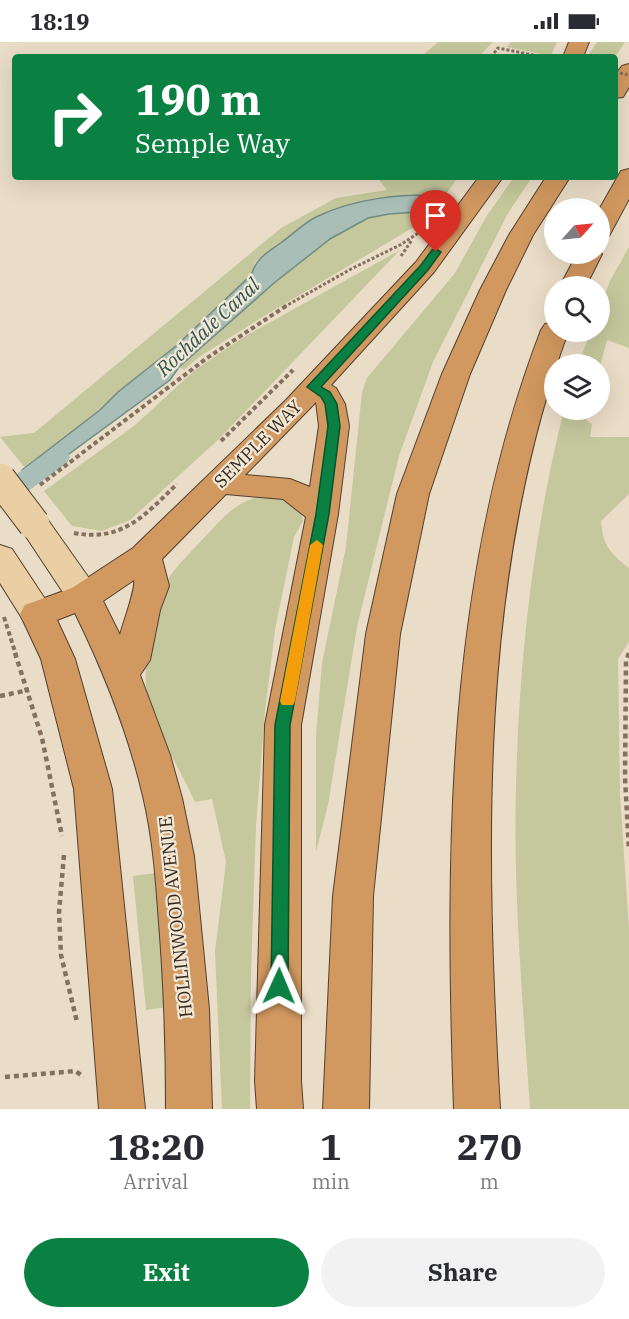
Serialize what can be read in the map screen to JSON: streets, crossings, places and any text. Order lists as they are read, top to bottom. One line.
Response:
{"streets":{"highway":["SEMPLE WAY","HOLLINWOOD AVENUE"]},"crossings":[["SEMPLE WAY","HOLLINWOOD AVENUE"]],"water":["Rochdale Canal"],"north":"top right","page":{"status":"18:19","turn":["190 m","Semple Way"],"eta":["18:20","Arrival","1","min","270","m"],"buttons":["Exit","Share"]}}
